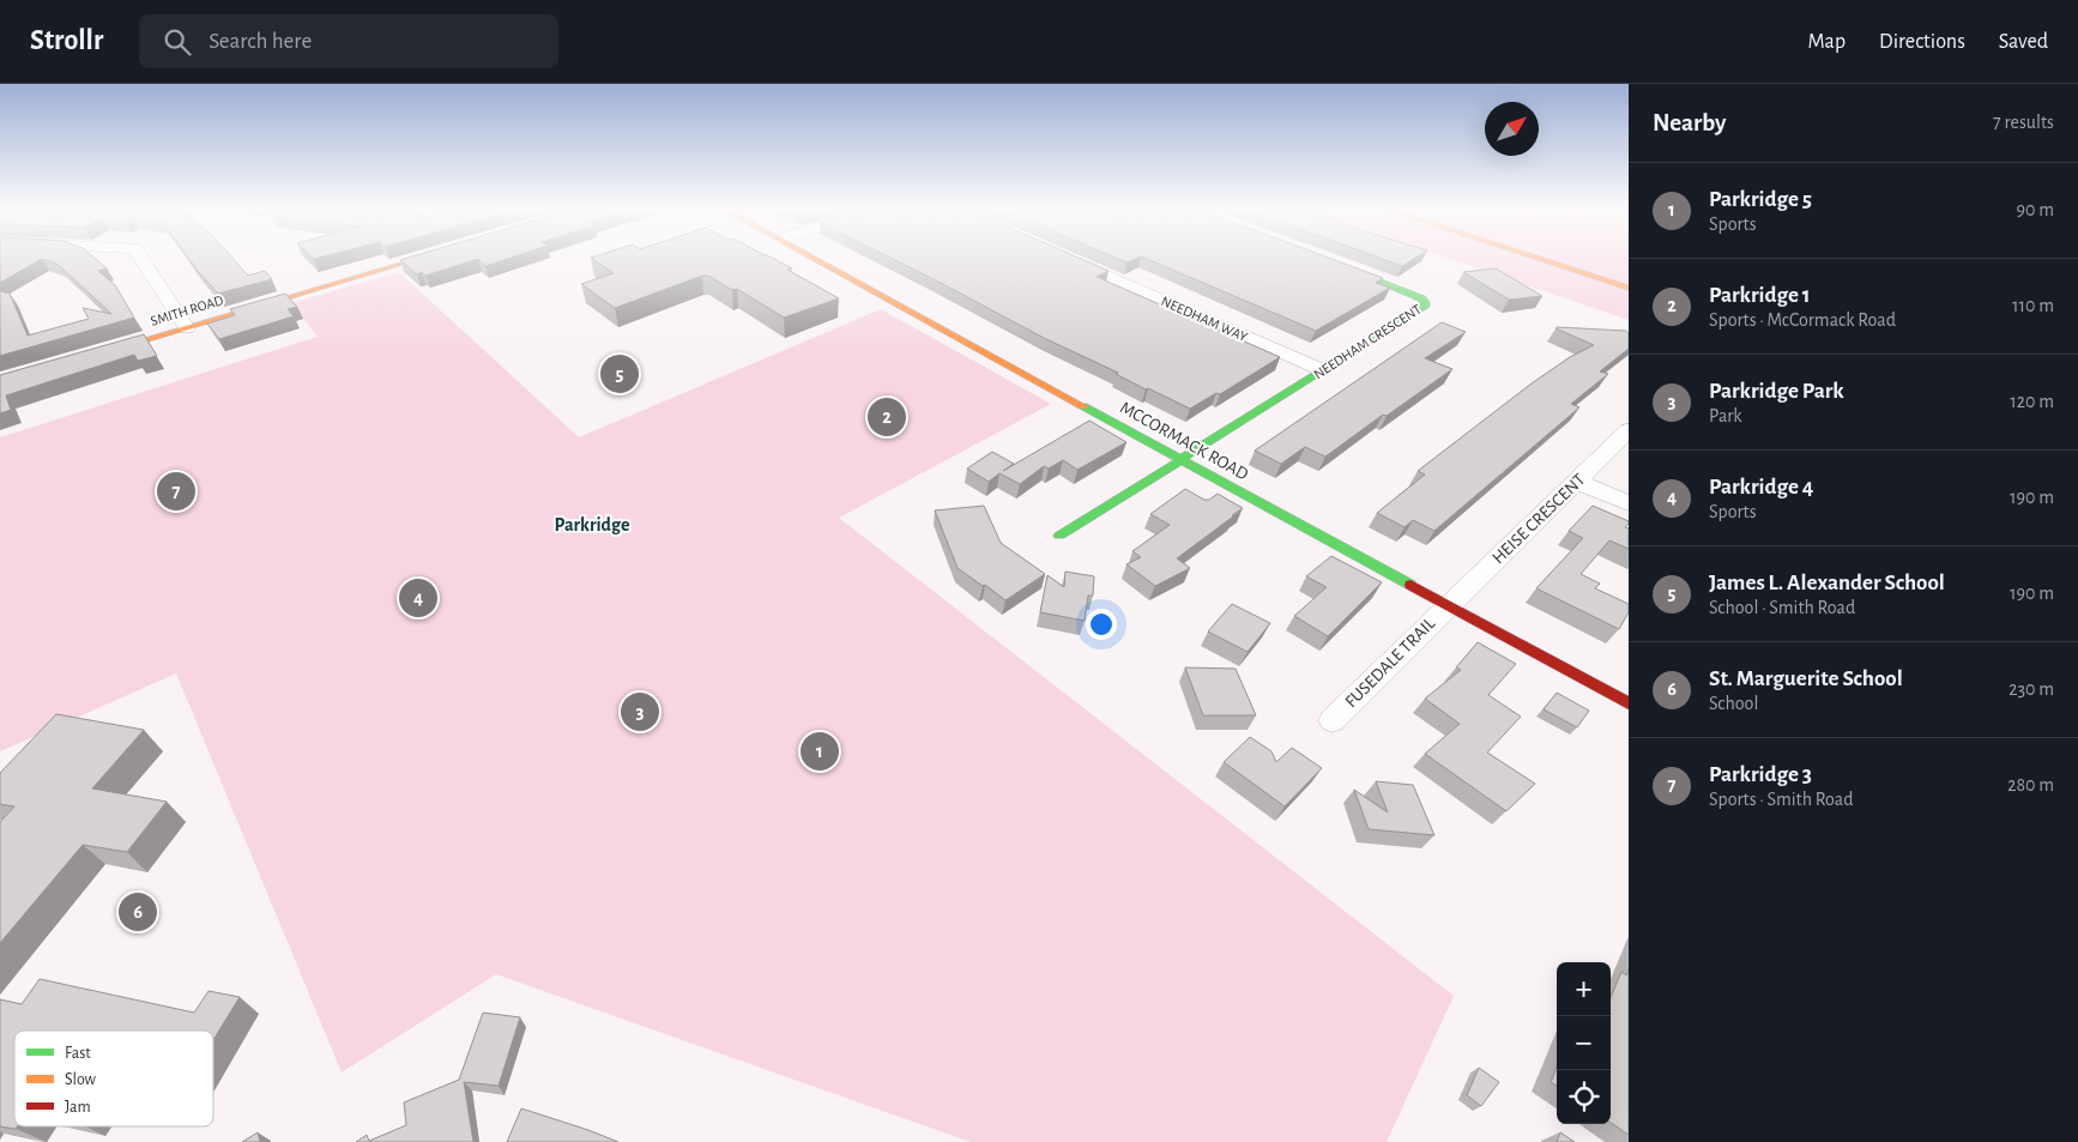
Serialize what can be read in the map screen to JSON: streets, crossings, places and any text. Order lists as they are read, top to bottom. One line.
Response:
{"streets":{"street":["SMITH ROAD","NEEDHAM WAY","NEEDHAM CRESCENT","MCCORMACK ROAD","HEISE CRESCENT","FUSEDALE TRAIL"]},"crossings":[["NEEDHAM WAY","NEEDHAM CRESCENT"],["NEEDHAM CRESCENT","MCCORMACK ROAD"],["MCCORMACK ROAD","HEISE CRESCENT"],["MCCORMACK ROAD","FUSEDALE TRAIL"],["HEISE CRESCENT","FUSEDALE TRAIL"]],"districts":["Parkridge"],"legend":["Fast","Slow","Jam"],"north":"top right","page":{"header":"Strollr","search":"Search here","nav":["Map","Directions","Saved"],"heading":["Nearby","7 results"],"list":[{"mark":"1","name":"Parkridge 5","note":"Sports","value":"90 m"},{"mark":"2","name":"Parkridge 1","note":"Sports · McCormack Road","value":"110 m"},{"mark":"3","name":"Parkridge Park","note":"Park","value":"120 m"},{"mark":"4","name":"Parkridge 4","note":"Sports","value":"190 m"},{"mark":"5","name":"James L. Alexander School","note":"School · Smith Road","value":"190 m"},{"mark":"6","name":"St. Marguerite School","note":"School","value":"230 m"},{"mark":"7","name":"Parkridge 3","note":"Sports · Smith Road","value":"280 m"}],"pins":["5","2","7","4","3","1","6"],"map_buttons":["+","−"]}}
